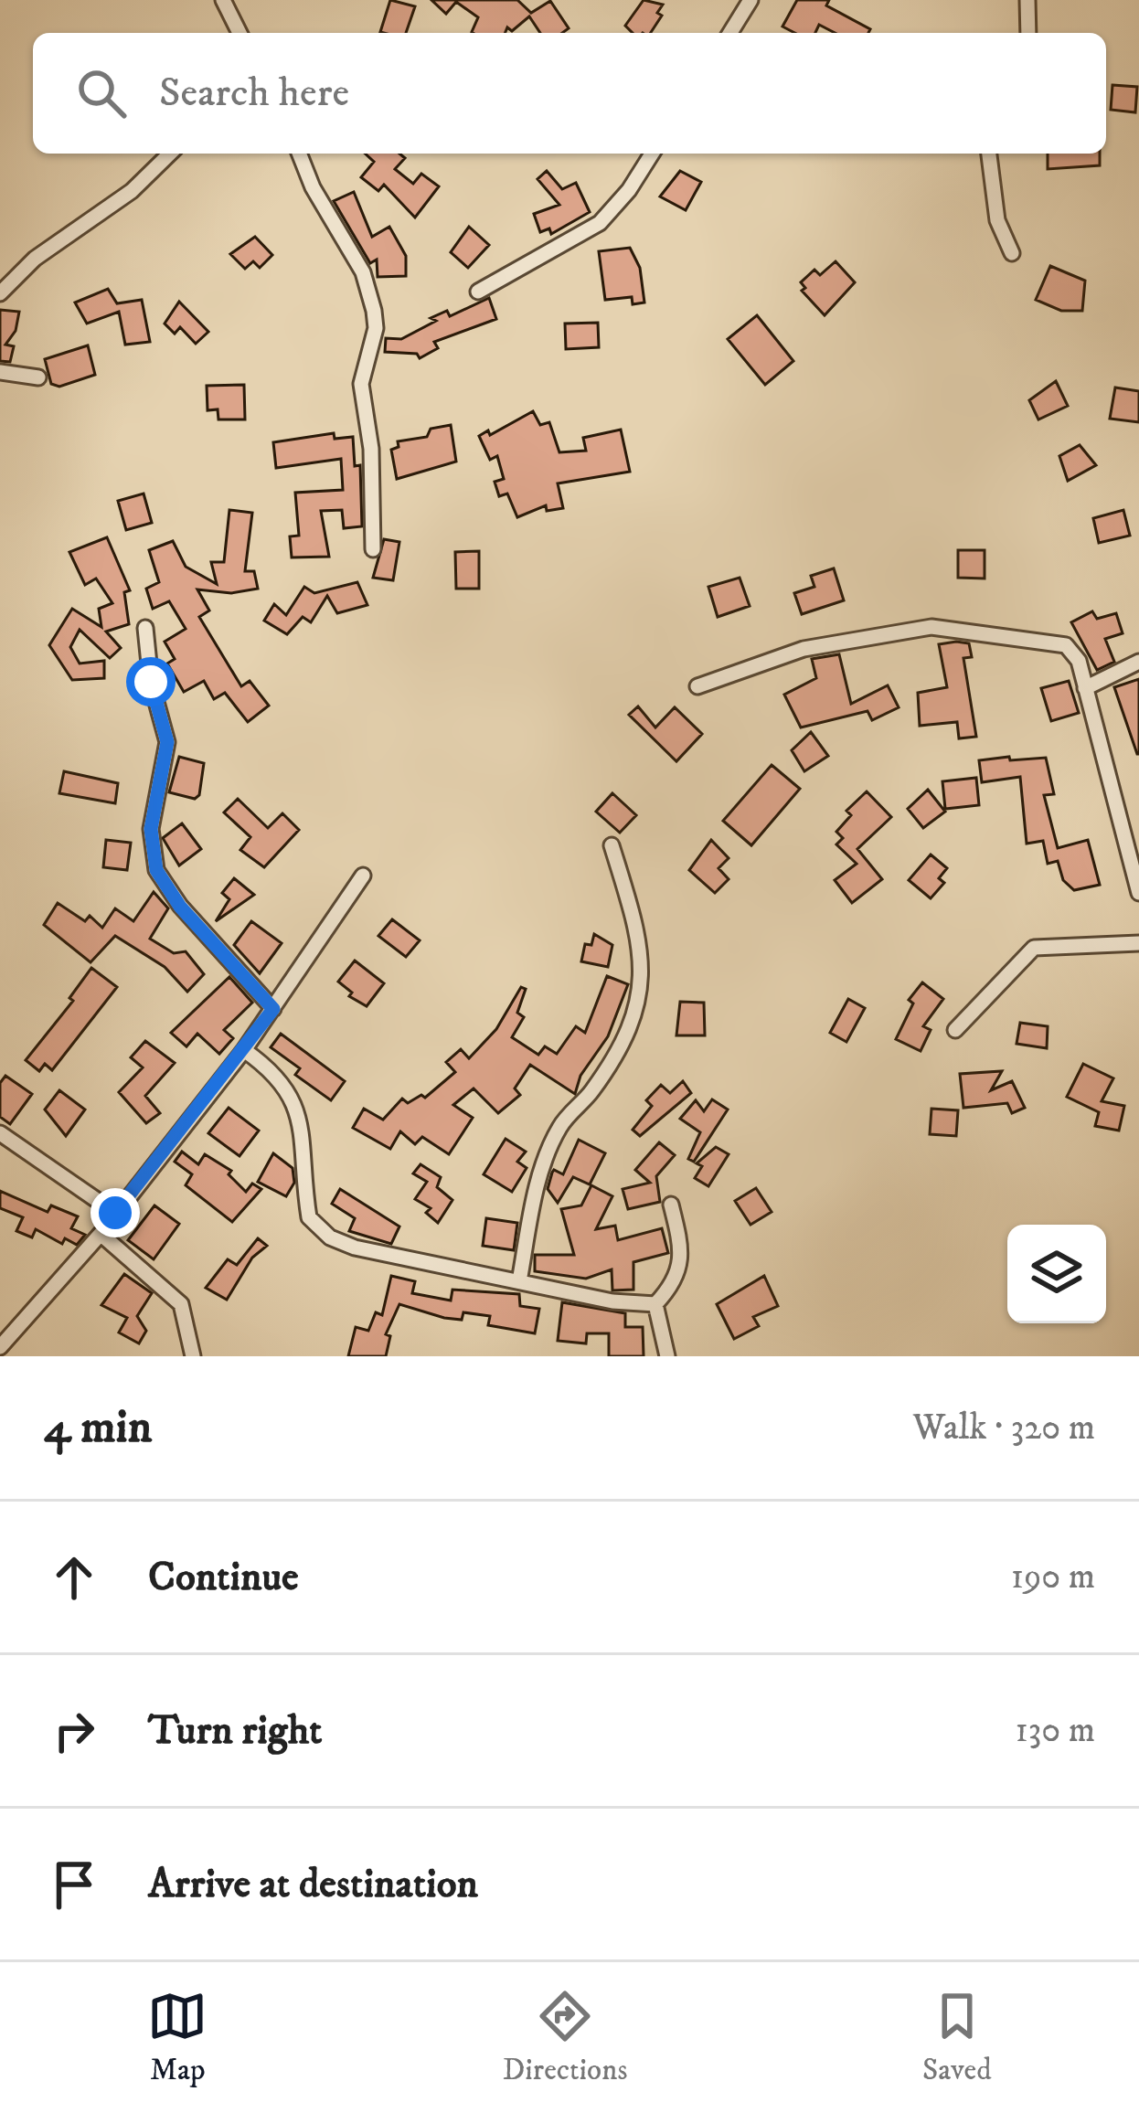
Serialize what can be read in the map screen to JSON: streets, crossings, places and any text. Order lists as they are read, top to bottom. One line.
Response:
{"page":{"search":"Search here","heading":["4 min","Walk · 320 m"],"list":[["Continue","190 m"],["Turn right","130 m"],"Arrive at destination"],"nav":["Map","Directions","Saved"]}}
